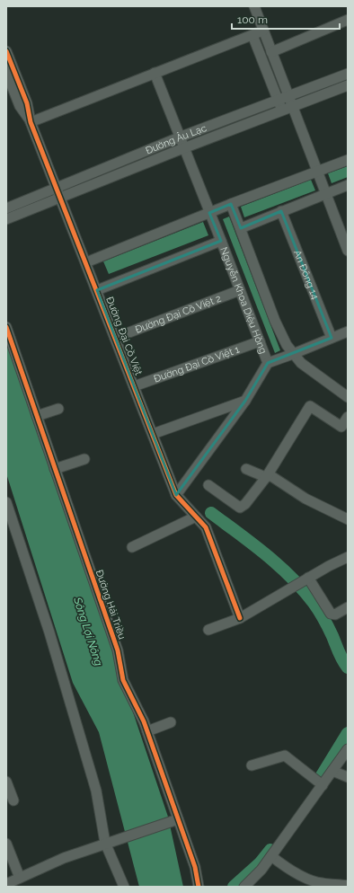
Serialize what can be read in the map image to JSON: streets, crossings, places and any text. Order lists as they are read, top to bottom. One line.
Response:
{"streets":{"street":["Đường Âu Lạc","An Đông 14","Nguyễn Khoa Diệu Hồng","Đường Đại Cồ Việt 2","Đường Đại Cồ Việt","Đường Đại Cồ Việt 1","Đường Hải Triều"]},"crossings":[["Đường Âu Lạc","Nguyễn Khoa Diệu Hồng"],["Đường Âu Lạc","Đường Đại Cồ Việt"],["Nguyễn Khoa Diệu Hồng","Đường Đại Cồ Việt 2"],["Nguyễn Khoa Diệu Hồng","Đường Đại Cồ Việt"],["Nguyễn Khoa Diệu Hồng","Đường Đại Cồ Việt 1"],["Đường Đại Cồ Việt 2","Đường Đại Cồ Việt"],["Đường Đại Cồ Việt","Đường Đại Cồ Việt 1"]],"water":["Sông Lợi Nông"],"scale_bar":"100 m"}
